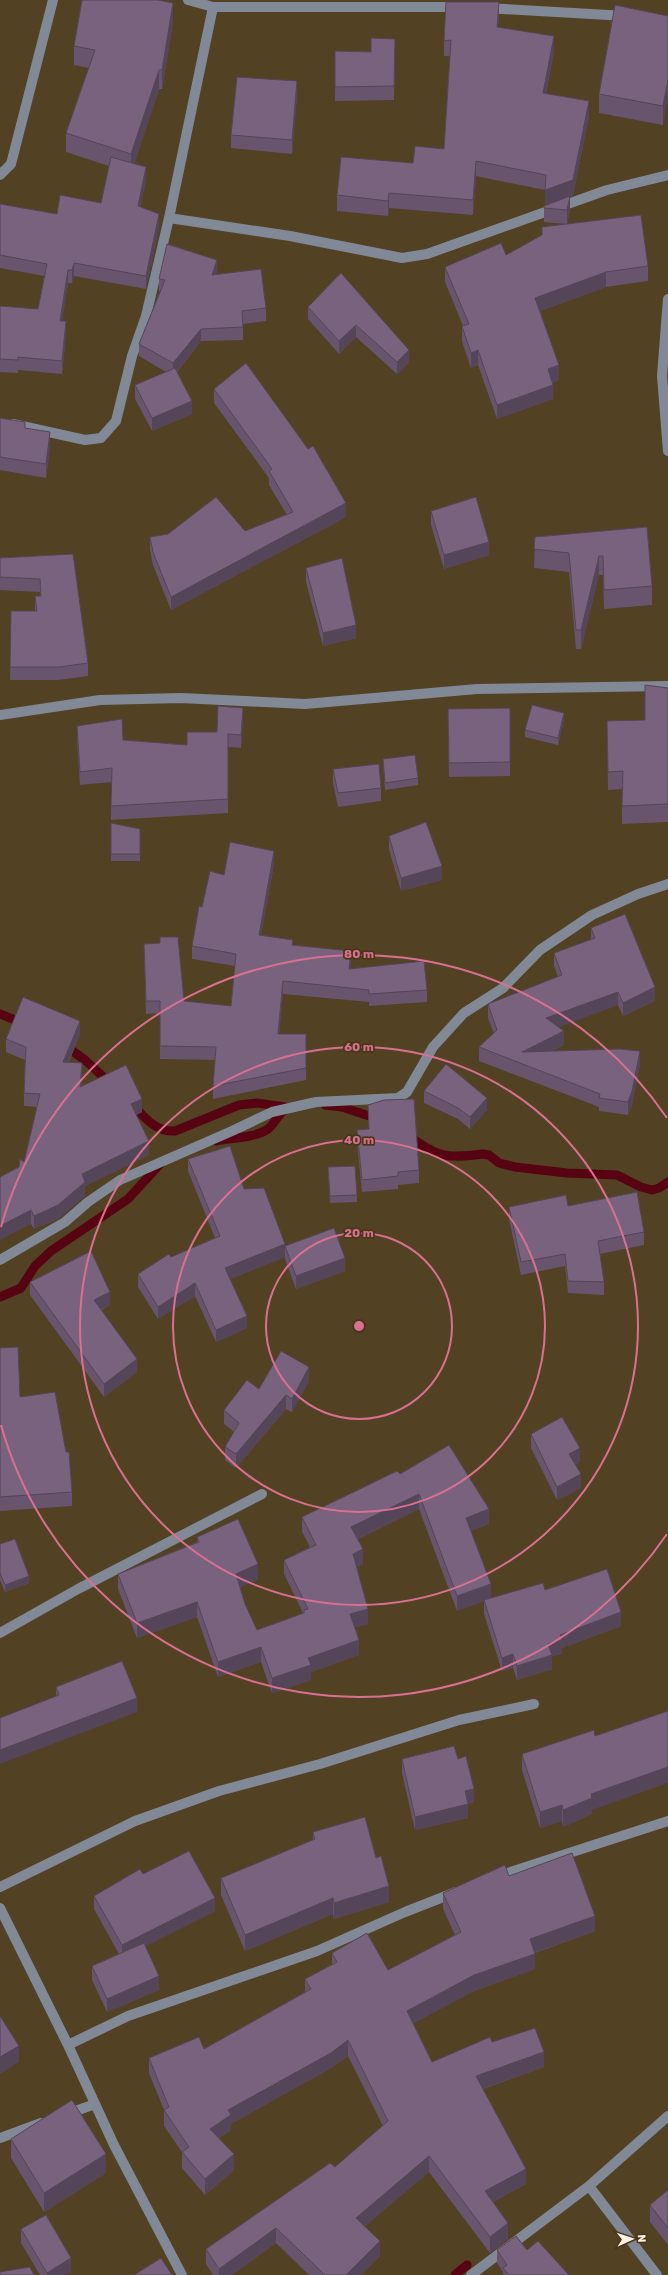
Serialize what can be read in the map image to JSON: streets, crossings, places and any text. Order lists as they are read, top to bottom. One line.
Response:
{"north":"right","rings":["80 m","60 m","40 m","20 m"]}
